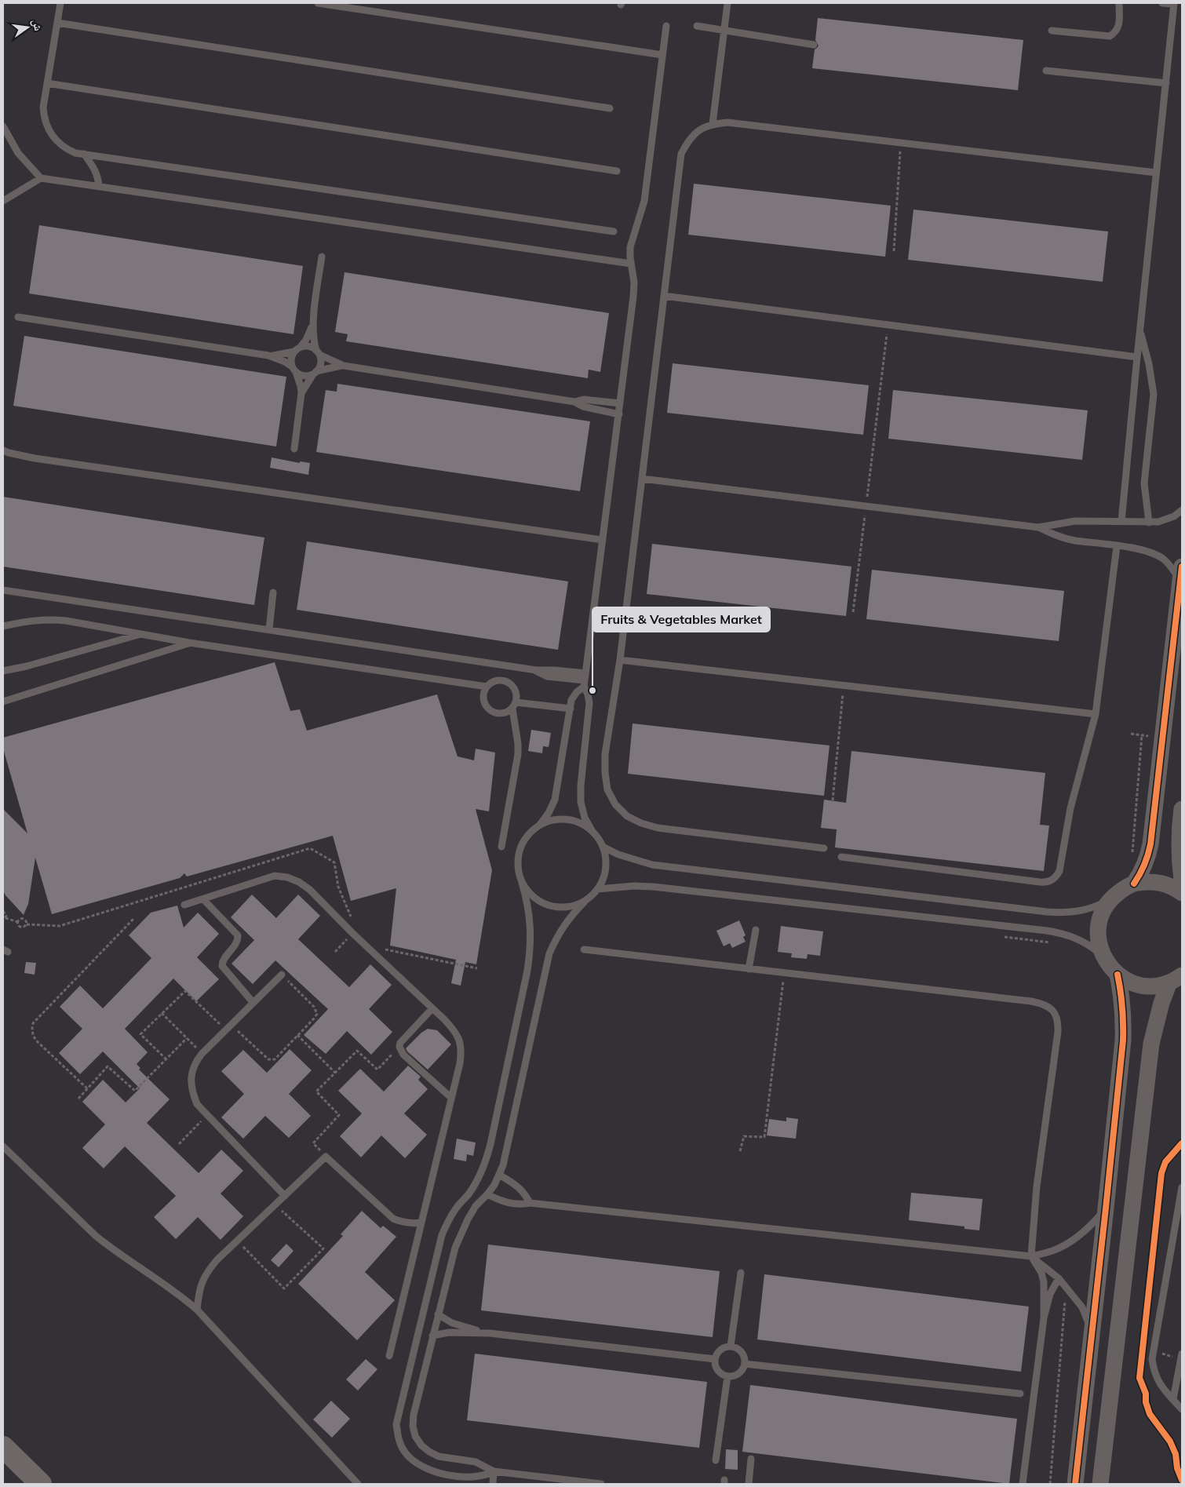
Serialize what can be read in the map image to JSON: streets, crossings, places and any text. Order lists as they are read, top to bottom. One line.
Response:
{"places":["Fruits & Vegetables Market"],"north":"right"}
